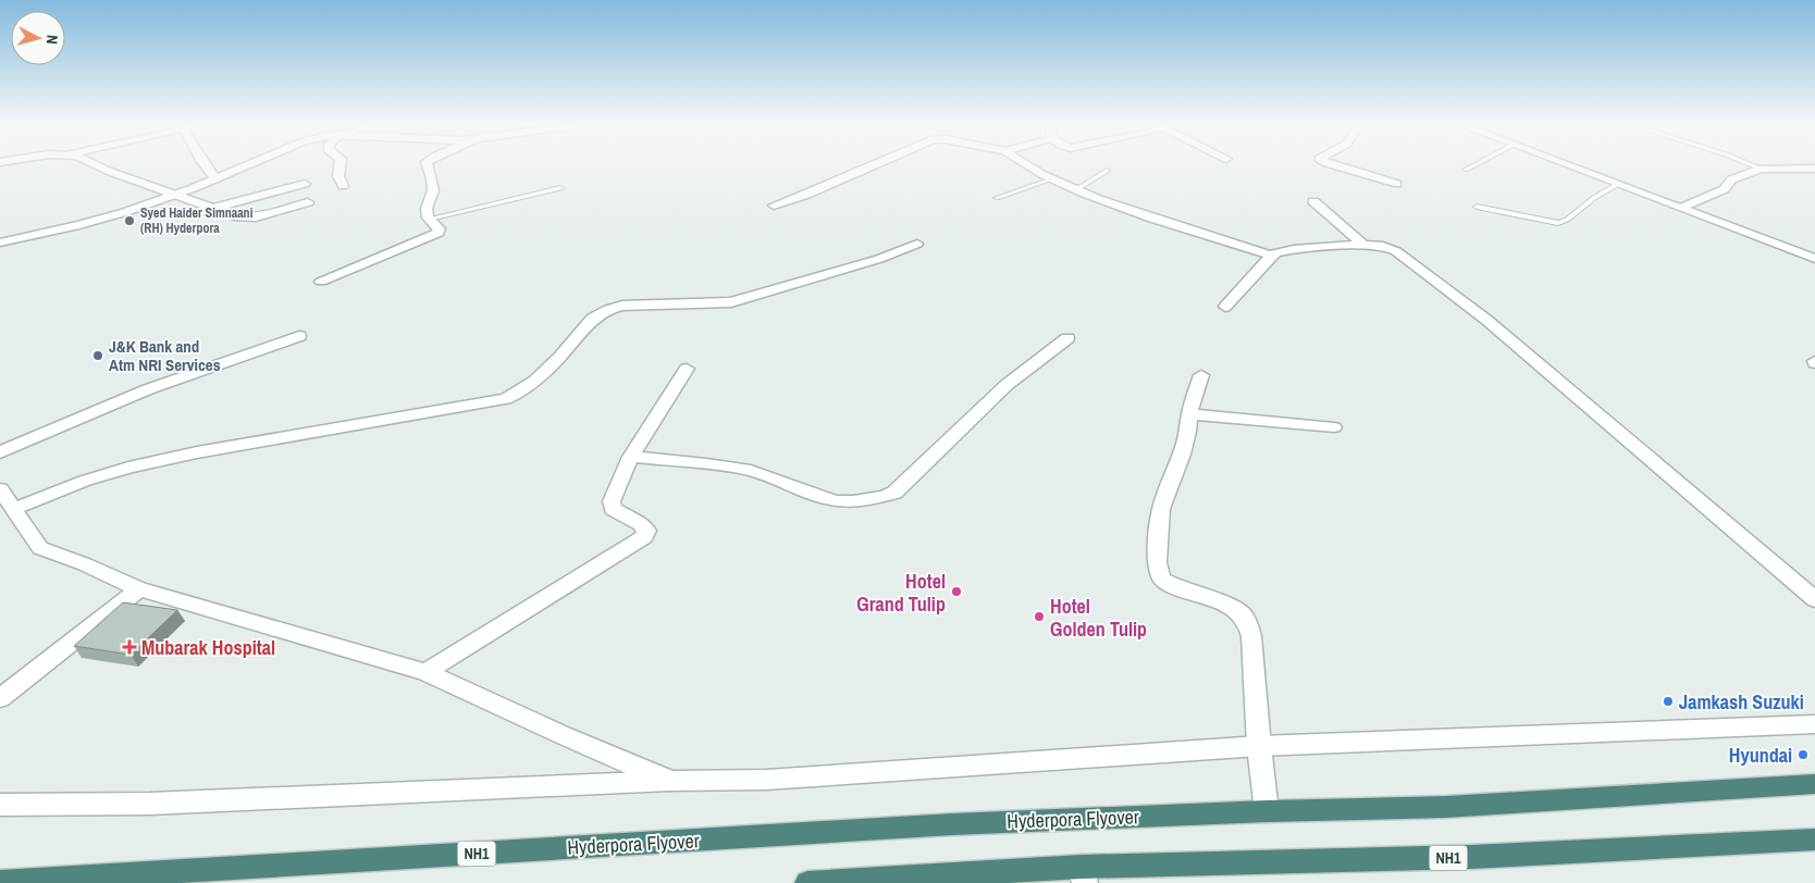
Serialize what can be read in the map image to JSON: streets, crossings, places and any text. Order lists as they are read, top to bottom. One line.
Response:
{"streets":{"highway":["Hyderpora Flyover","NH1"]},"crossings":[["Hyderpora Flyover","NH1"]],"places":{"other":["Syed Haider Simnaani (RH) Hyderpora","J&K Bank and Atm NRI Services","Hotel Grand Tulip","Hotel Golden Tulip","Jamkash Suzuki","Hyundai"],"health":["Mubarak Hospital"]},"north":"right"}
